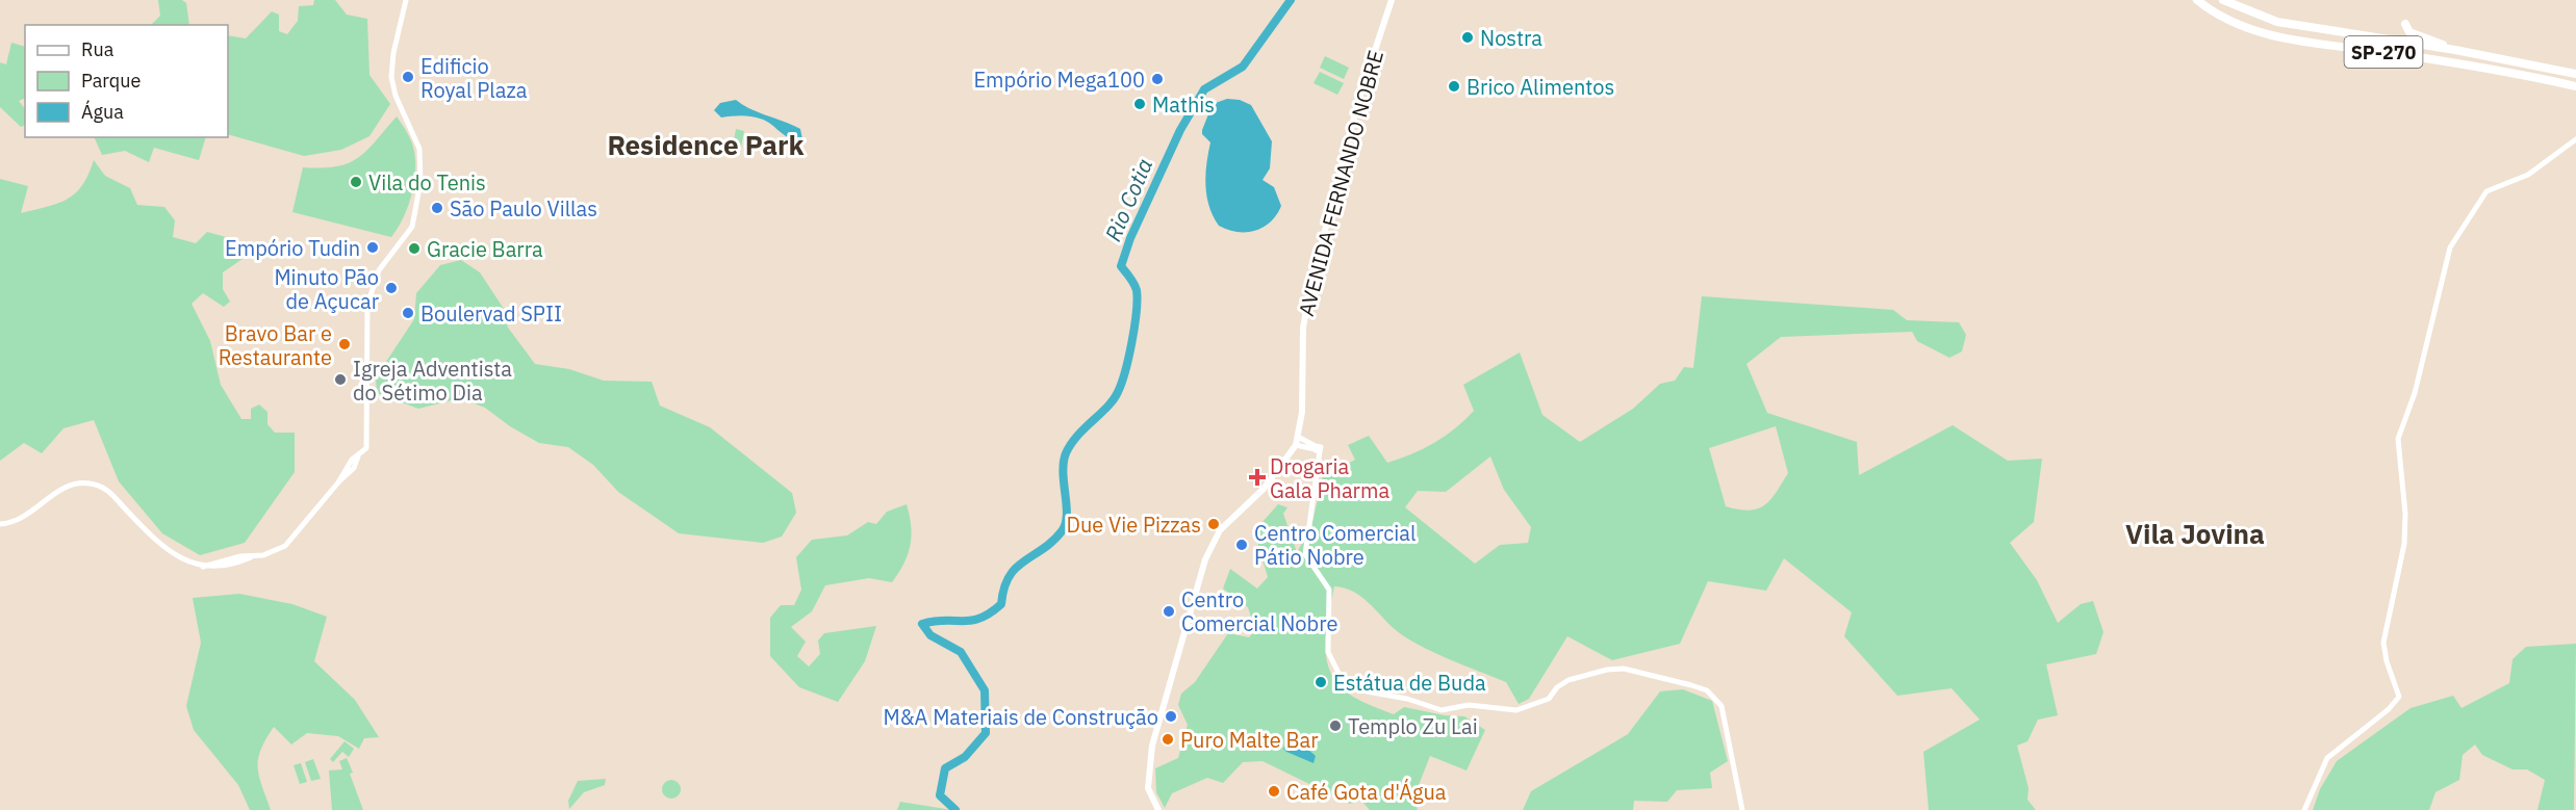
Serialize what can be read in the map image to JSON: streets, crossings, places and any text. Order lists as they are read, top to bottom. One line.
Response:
{"streets":{"highway":["SP-270"],"main road":["AVENIDA FERNANDO NOBRE"]},"districts":["Residence Park","Vila Jovina"],"water":["Rio Cotia"],"places":{"other":["Nostra","Edificio Royal Plaza","Empório Mega100","Brico Alimentos","Mathis","Vila do Tenis","São Paulo Villas","Empório Tudin","Gracie Barra","Minuto Pão de Açucar","Boulervad SPII","Bravo Bar e Restaurante","Igreja Adventista do Sétimo Dia","Due Vie Pizzas","Centro Comercial Pátio Nobre","Centro Comercial Nobre","Estátua de Buda","M&A Materiais de Construção","Templo Zu Lai","Puro Malte Bar","Café Gota d'Água"],"health":["Drogaria Gala Pharma"]},"legend":["Rua","Parque","Água"]}
